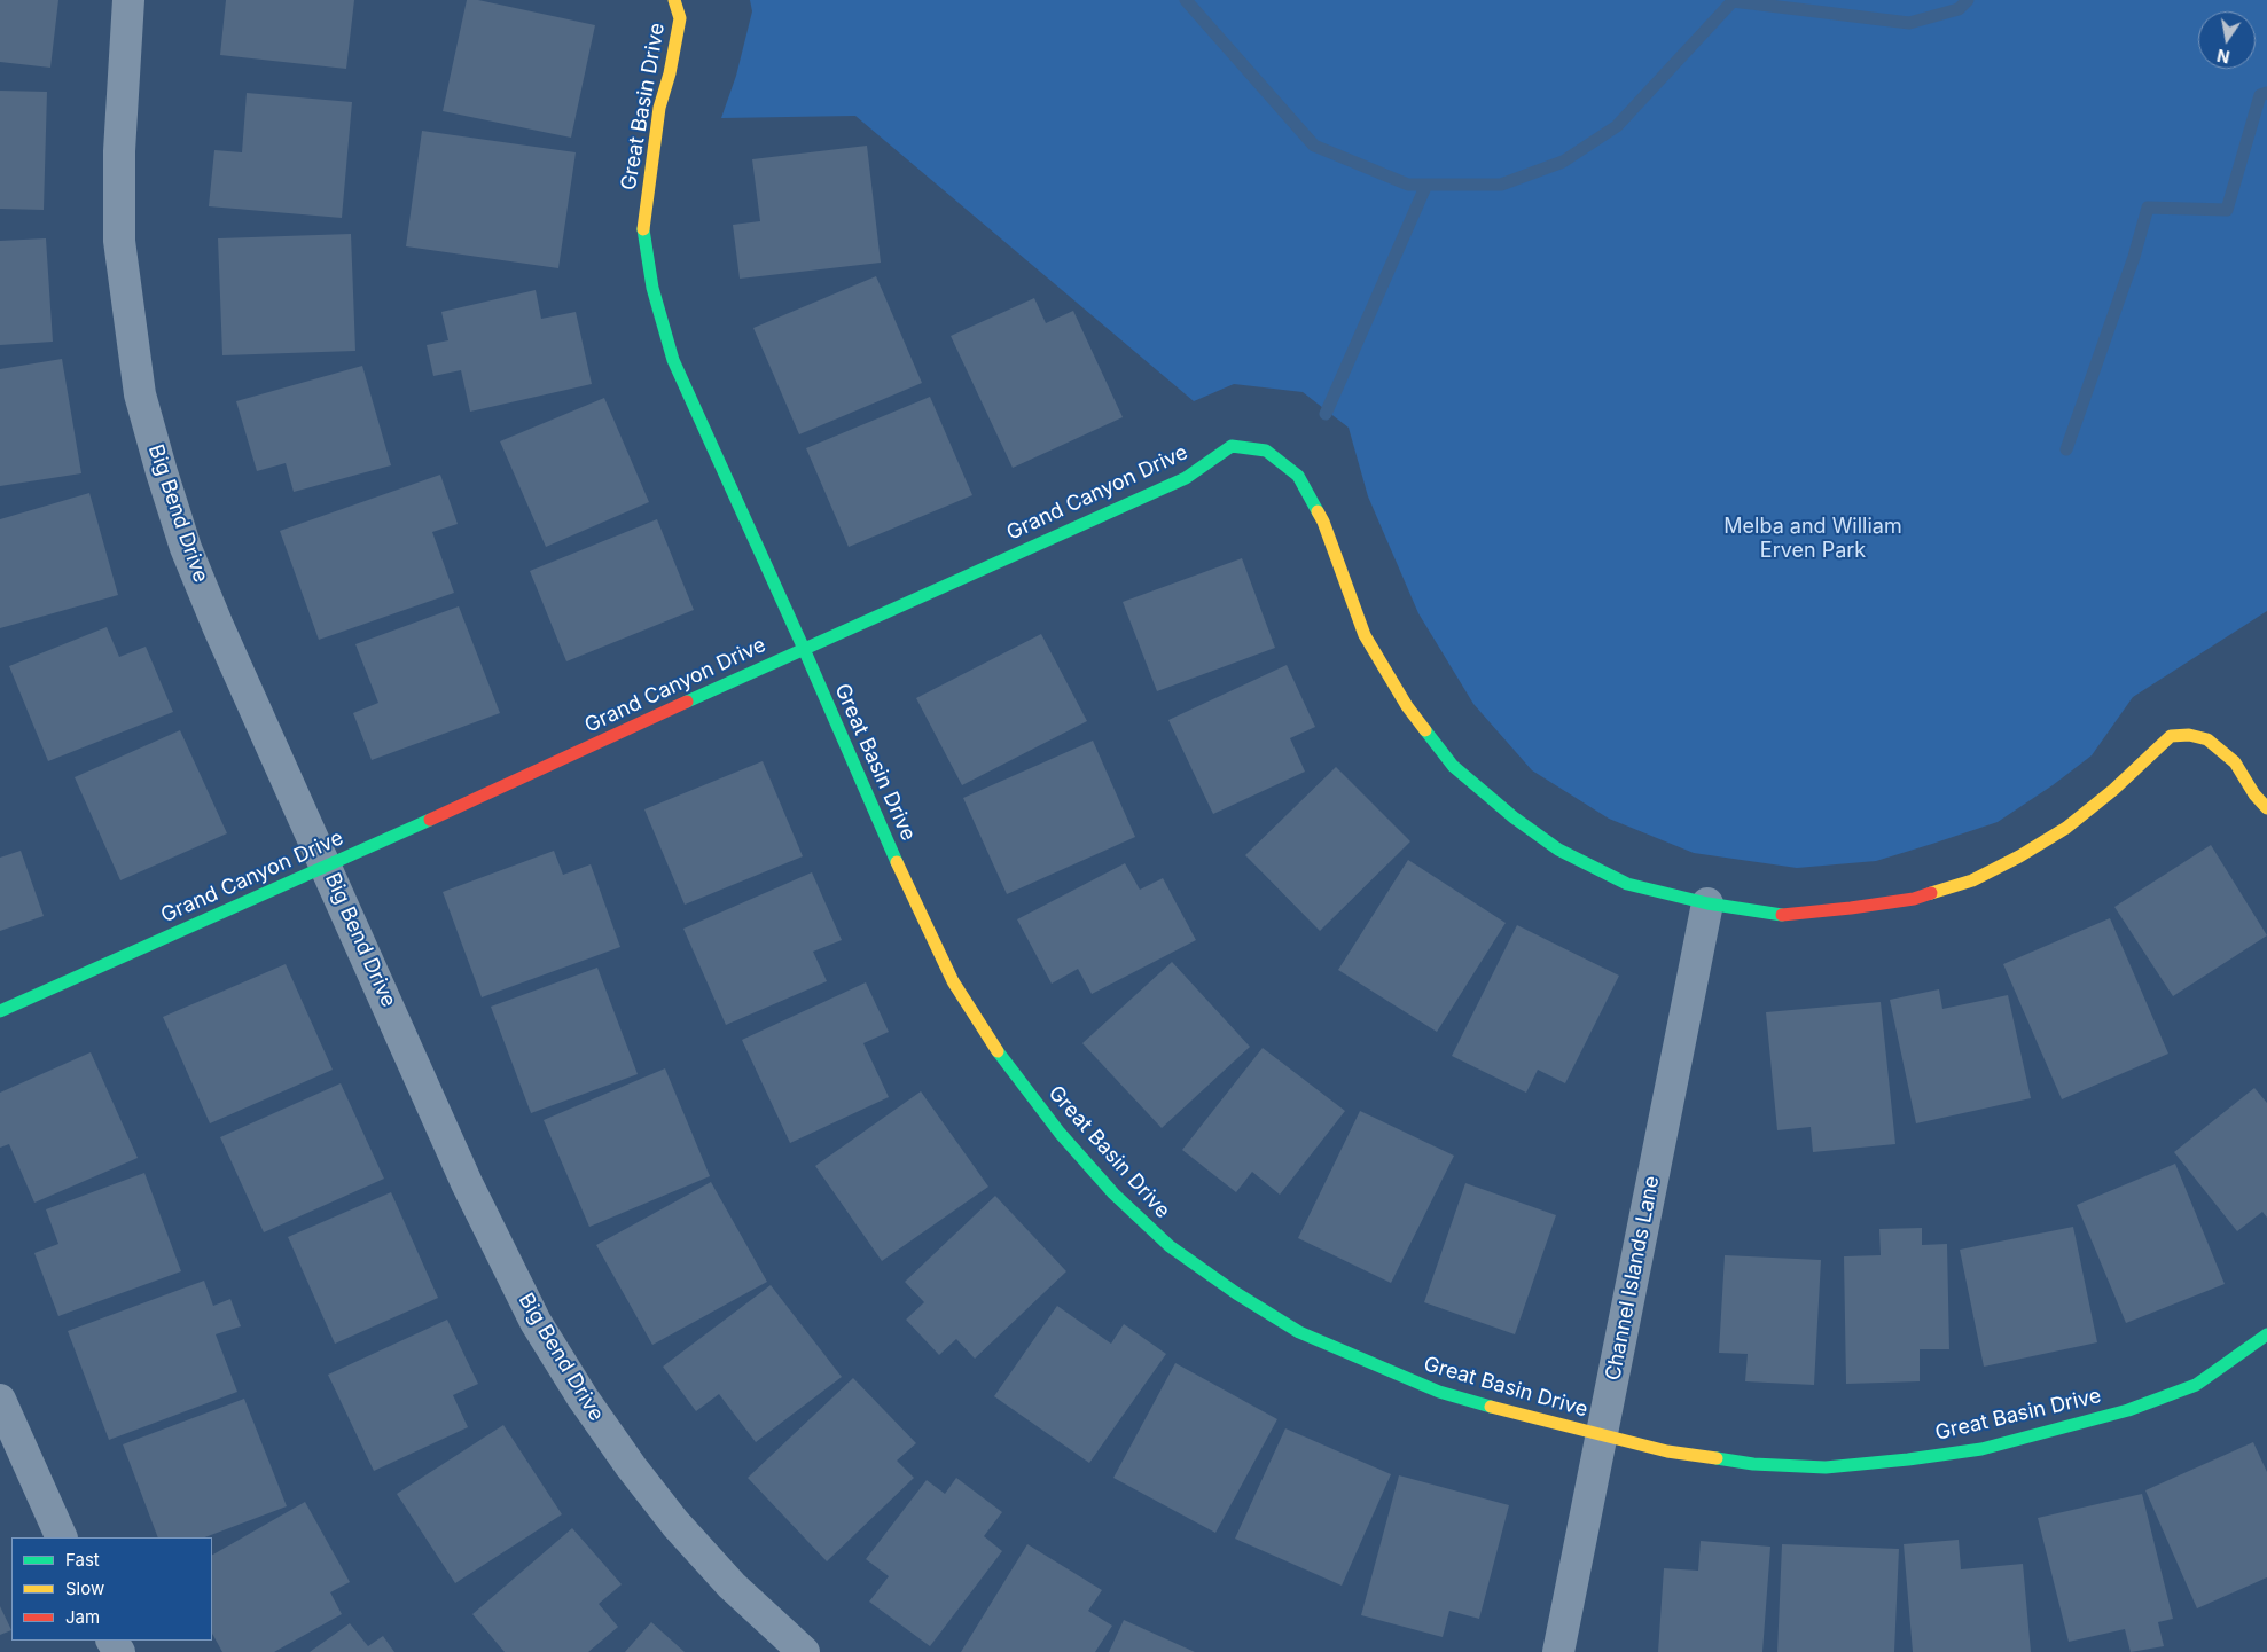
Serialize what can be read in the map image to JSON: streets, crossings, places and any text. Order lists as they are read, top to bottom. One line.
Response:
{"streets":{"street":["Great Basin Drive","Grand Canyon Drive","Big Bend Drive","Channel Islands Lane"]},"crossings":[["Great Basin Drive","Grand Canyon Drive"],["Great Basin Drive","Channel Islands Lane"],["Grand Canyon Drive","Big Bend Drive"],["Grand Canyon Drive","Channel Islands Lane"]],"parks":["Melba and William Erven Park"],"legend":["Fast","Slow","Jam"],"north":"bottom"}
